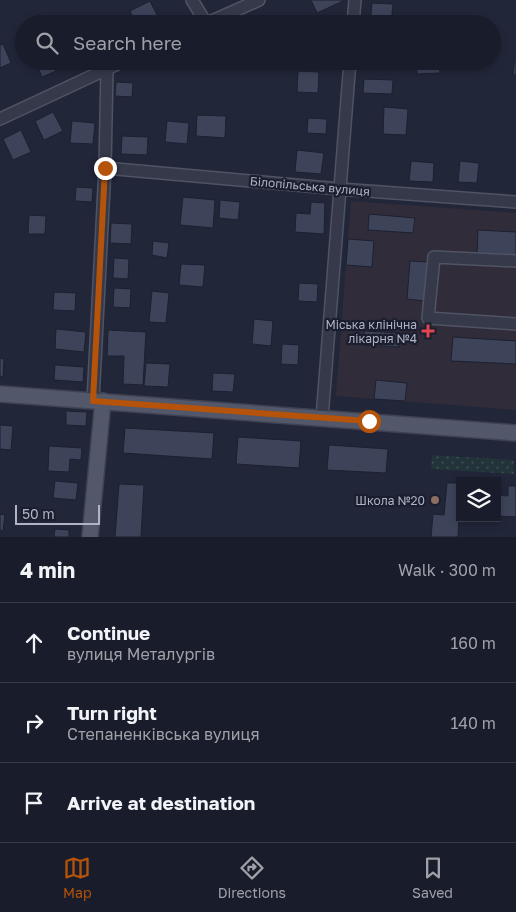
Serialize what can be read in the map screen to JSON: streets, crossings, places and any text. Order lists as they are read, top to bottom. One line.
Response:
{"streets":{"street":["Білопільська вулиця"]},"places":{"health":["Міська клінічна лікарня №4"],"other":["Школа №20"]},"scale_bar":"50 m","page":{"search":"Search here","scale":"50 m","heading":["4 min","Walk · 300 m"],"list":[["Continue","вулиця Металургів","160 m"],["Turn right","Степаненківська вулиця","140 m"],"Arrive at destination"],"nav":["Map","Directions","Saved"]}}
